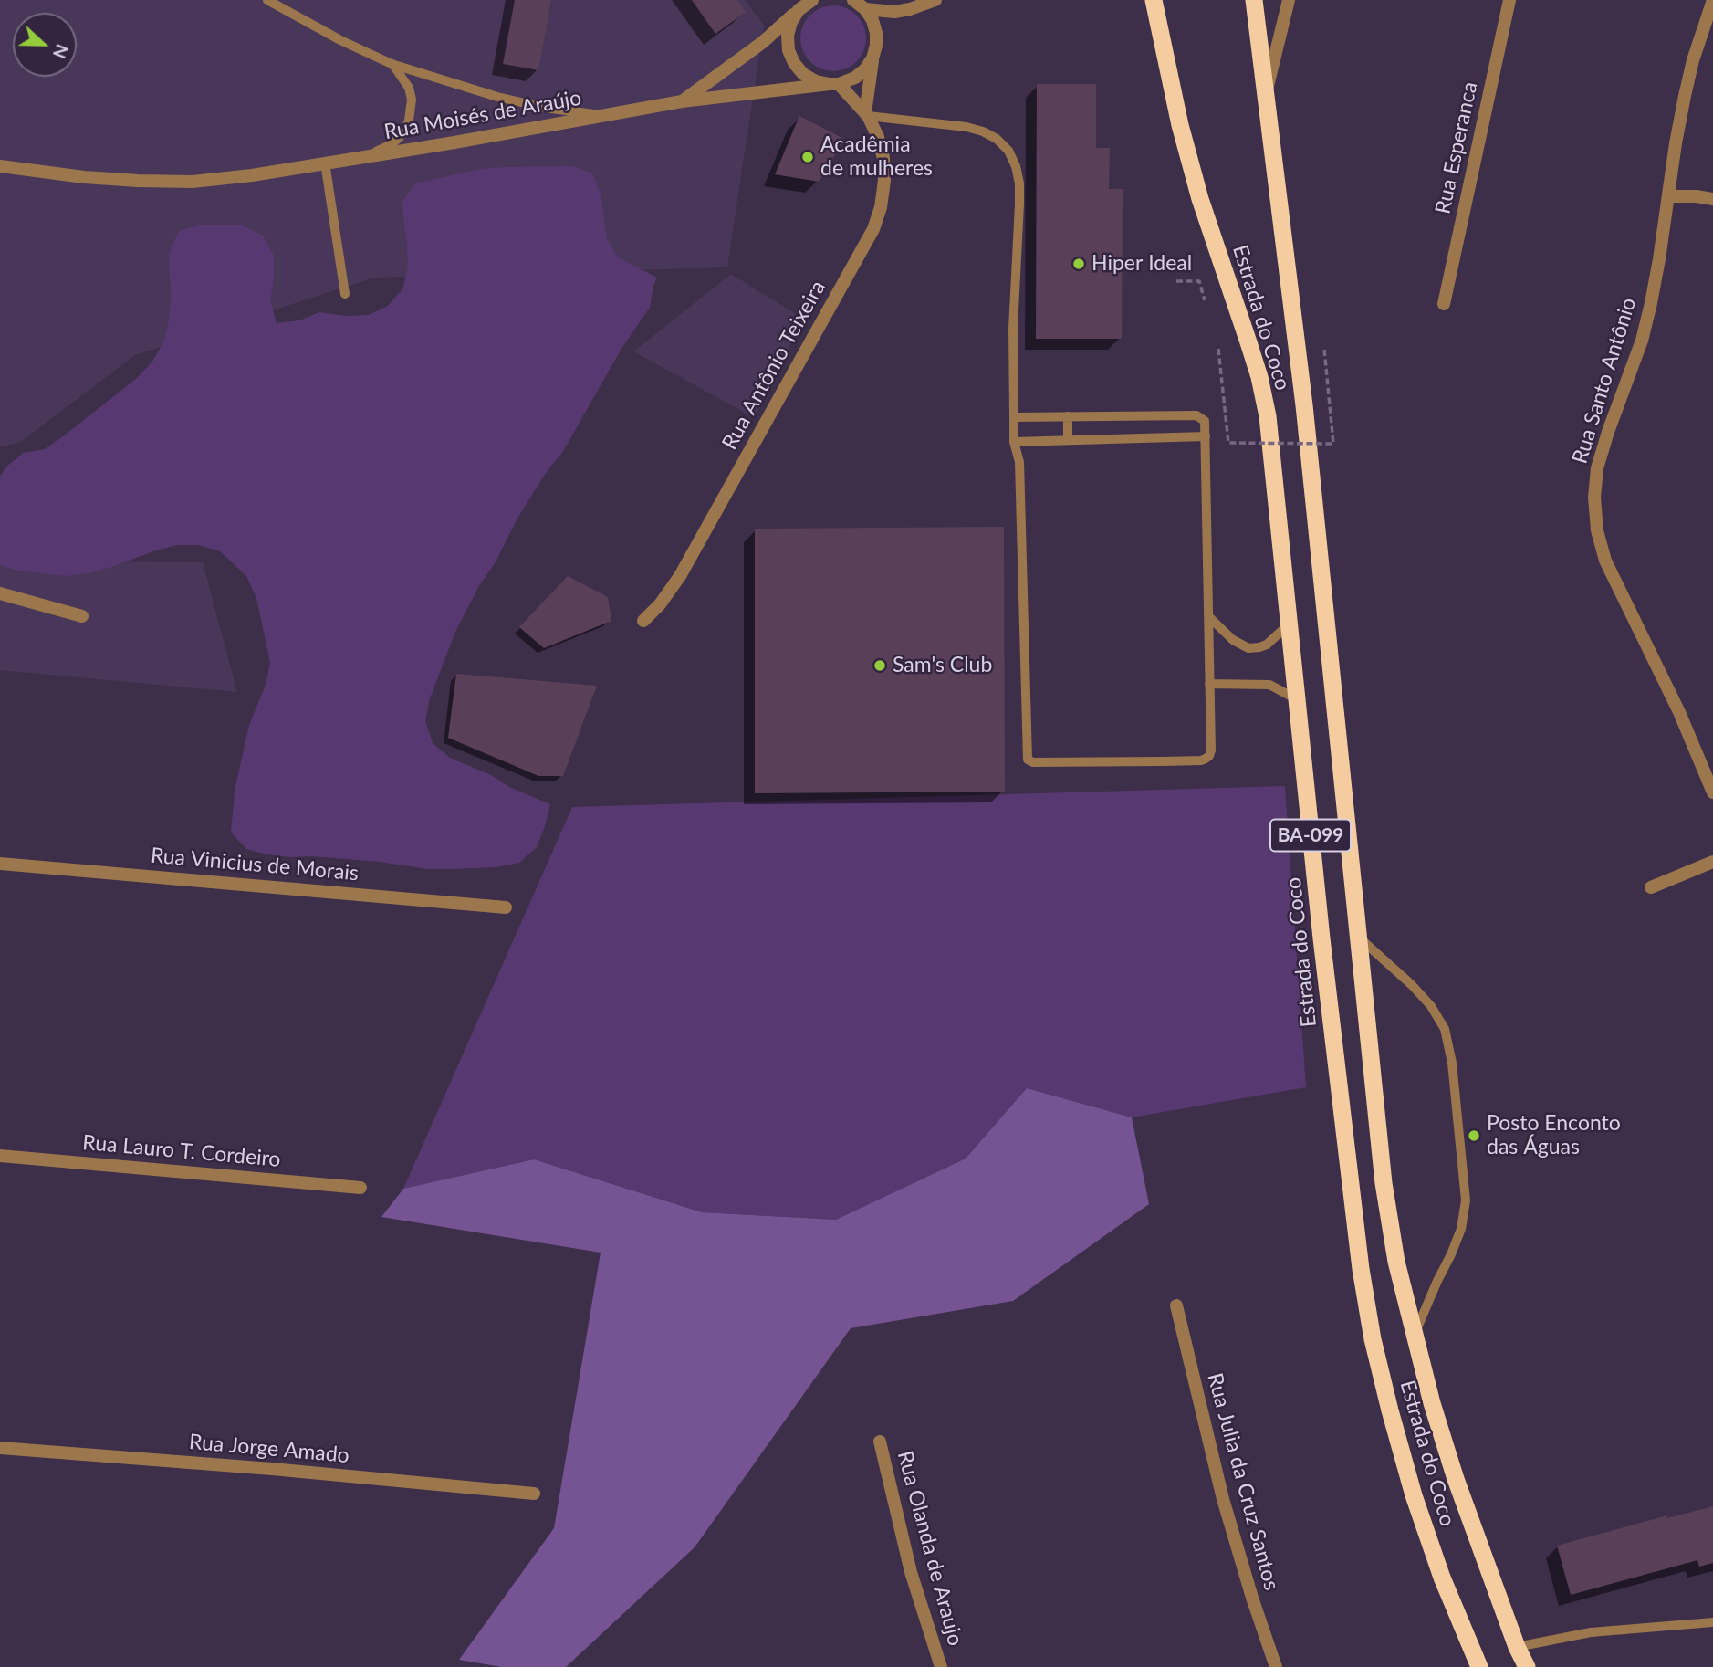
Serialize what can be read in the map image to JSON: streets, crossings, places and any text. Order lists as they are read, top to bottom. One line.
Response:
{"streets":{"highway":["Estrada do Coco","BA-099"],"street":["Rua Moisés de Araújo","Rua Esperanca","Rua Antônio Teixeira","Rua Santo Antônio","Rua Vinicius de Morais","Rua Lauro T. Cordeiro","Rua Jorge Amado","Rua Julia da Cruz Santos","Rua Olanda de Araujo"]},"crossings":[["Rua Moisés de Araújo","Rua Antônio Teixeira"]],"places":["Acadêmia de mulheres","Hiper Ideal","Sam's Club","Posto Enconto das Águas"],"north":"right"}
